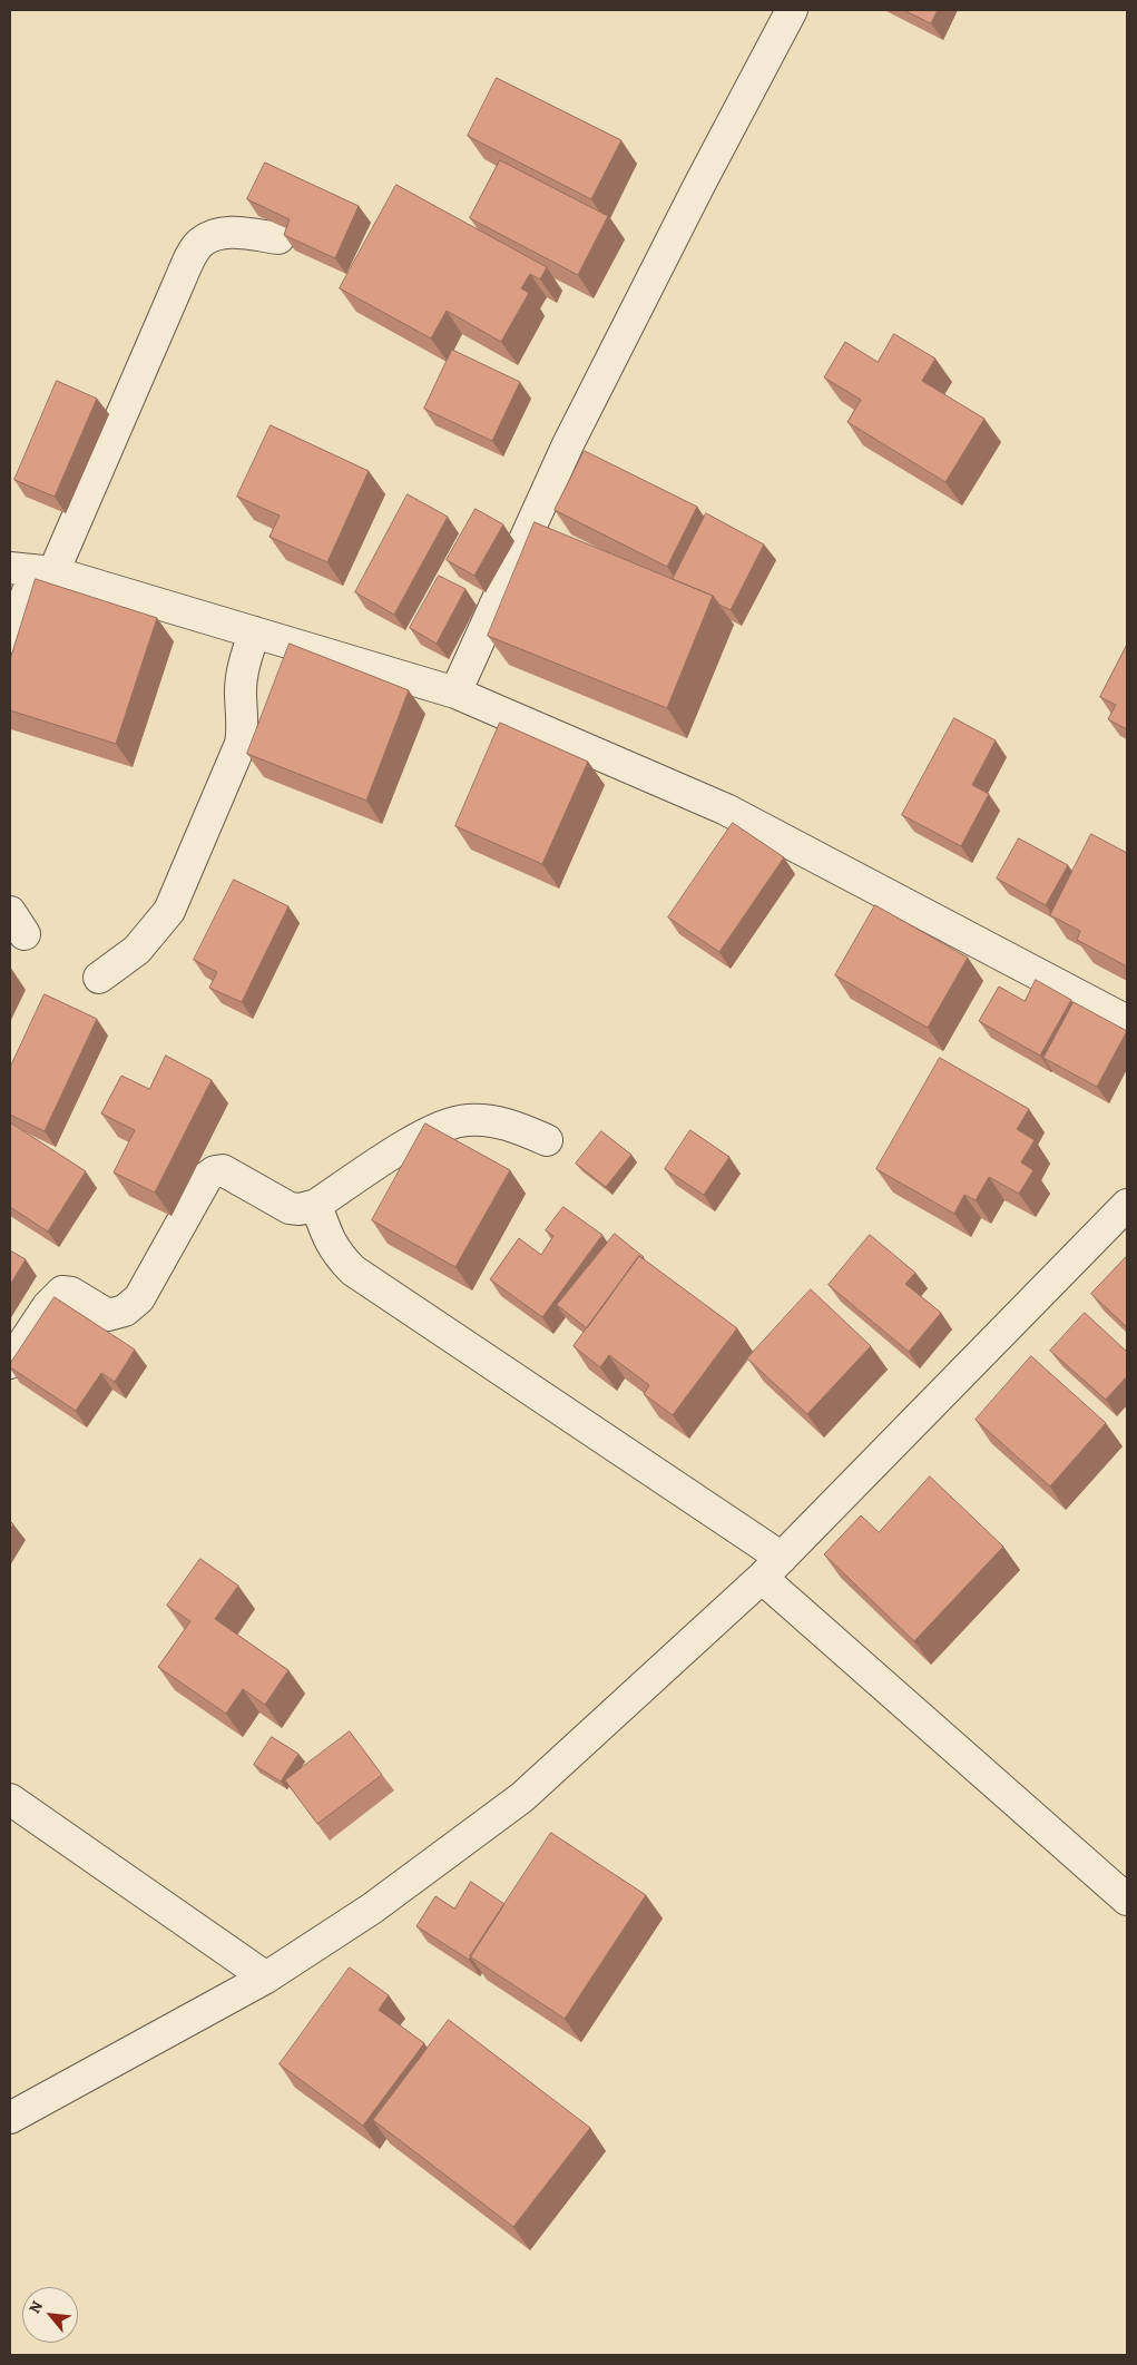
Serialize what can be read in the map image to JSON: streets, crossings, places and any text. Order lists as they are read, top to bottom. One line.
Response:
{"north":"top left"}
